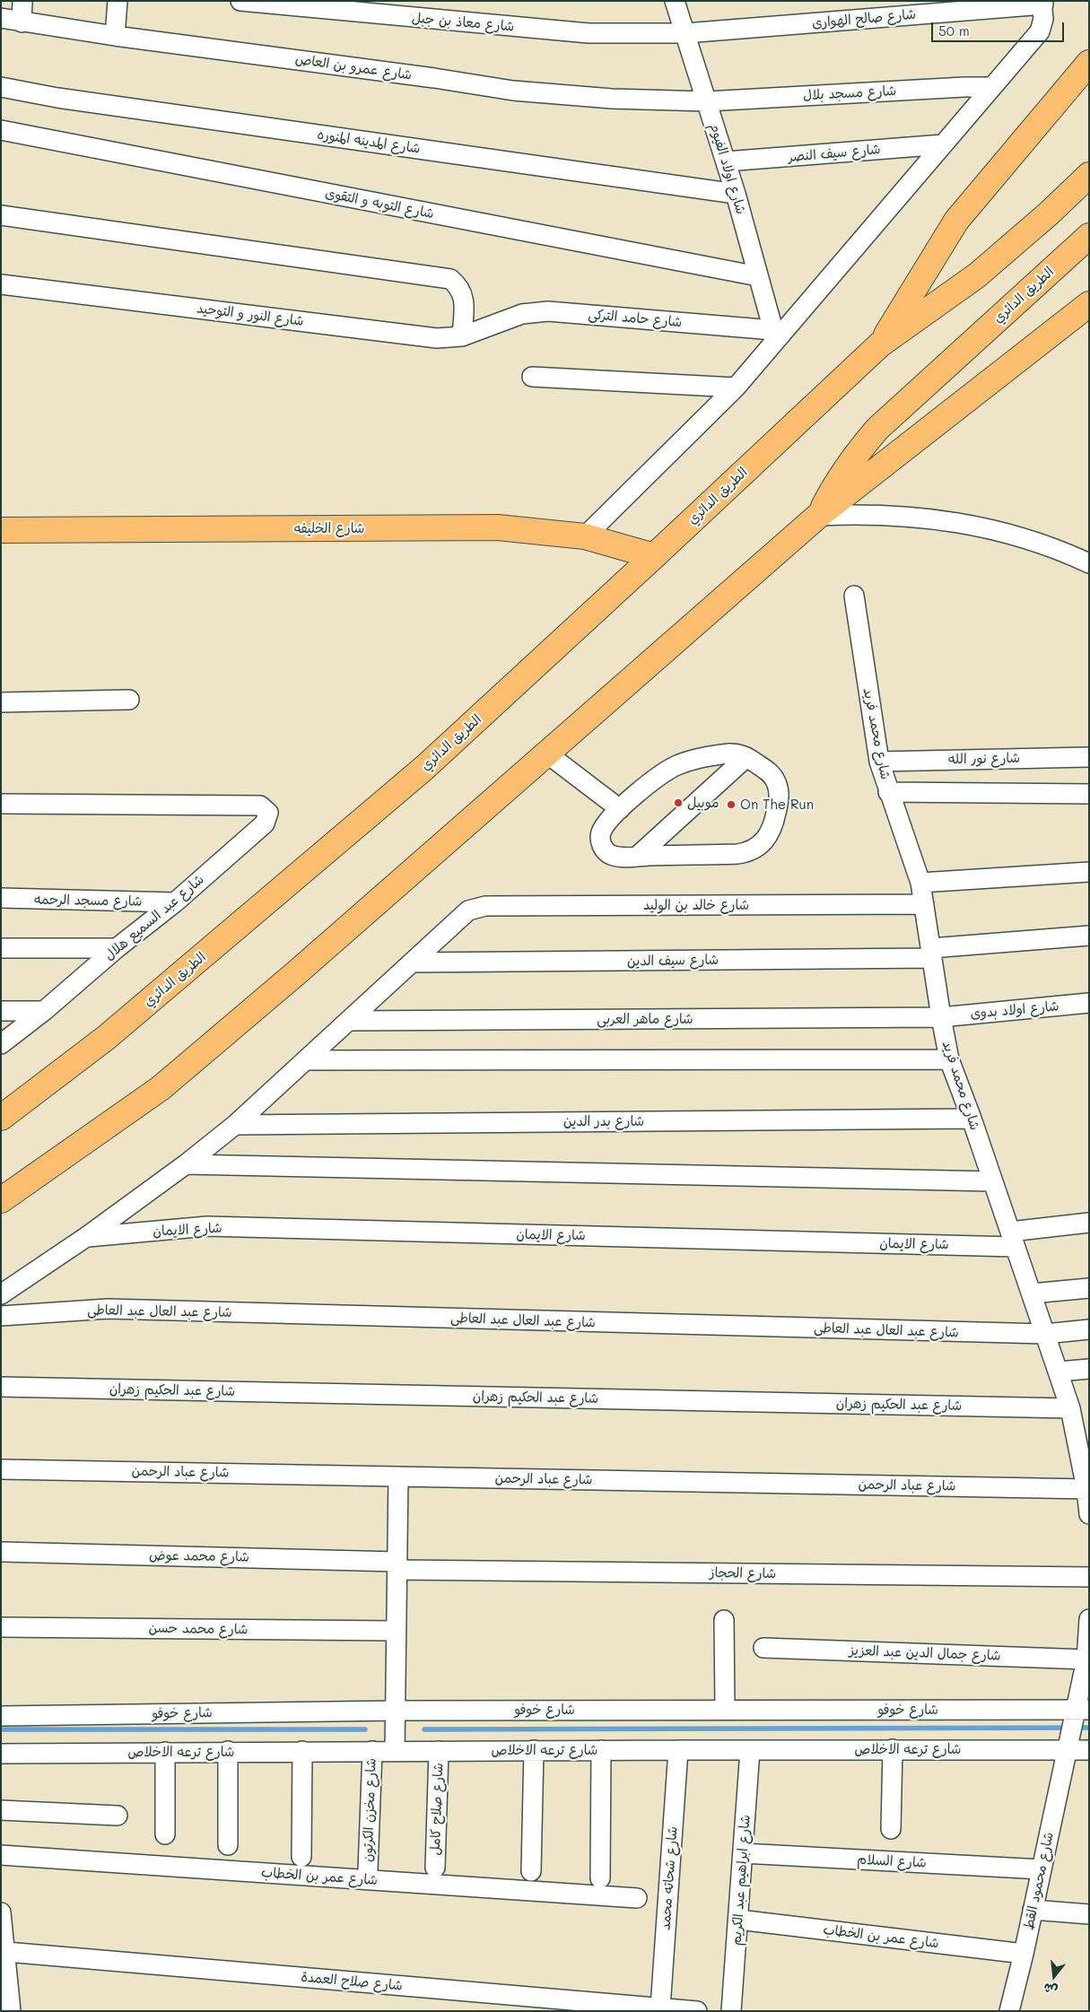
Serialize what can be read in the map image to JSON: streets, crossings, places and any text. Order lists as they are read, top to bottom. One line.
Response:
{"streets":{"main road":["الطريق الدائري","شارع الخليفه"],"street":["شارع صالح الهوارى","شارع معاذ بن جبل","شارع عمرو بن العاص","شارع مسجد بلال","شارع المدينه المنوره","شارع سيف النصر","شارع اولاد الفيوم","شارع التوبه و التقوى","شارع النور و التوحيد","شارع حامد التركى","شارع محمد فريد","شارع نور الله","شارع مسجد الرحمه","شارع خالد بن الوليد","شارع عبد السميع هلال","شارع سيف الدين","شارع اولاد بدوى","شارع ماهر العربى","شارع بدر الدين","شارع الايمان","شارع عبد العال عبد العاطى","شارع عبد الحكيم زهران","شارع عباد الرحمن","شارع محمد عوض","شارع الحجاز","شارع محمد حسن","شارع جمال الدين عبد العزيز","شارع خوفو","شارع ترعه الاخلاص","شارع صلاح كامل","شارع مخزن الكرتون","شارع السلام","شارع عمر بن الخطاب","شارع شحاته محمد","شارع ابراهيم عبد الكريم","شارع محمود القط","شارع صلاح العمدة"]},"crossings":[["شارع صالح الهوارى","شارع معاذ بن جبل"],["شارع صالح الهوارى","شارع اولاد الفيوم"],["شارع معاذ بن جبل","شارع اولاد الفيوم"],["شارع عمرو بن العاص","شارع مسجد بلال"],["شارع عمرو بن العاص","شارع اولاد الفيوم"],["شارع مسجد بلال","شارع اولاد الفيوم"],["شارع المدينه المنوره","شارع اولاد الفيوم"],["شارع سيف النصر","شارع اولاد الفيوم"],["شارع اولاد الفيوم","شارع التوبه و التقوى"],["شارع اولاد الفيوم","شارع حامد التركى"],["الطريق الدائري","شارع الخليفه"],["شارع النور و التوحيد","شارع حامد التركى"],["شارع محمد فريد","شارع نور الله"],["شارع محمد فريد","شارع خالد بن الوليد"],["شارع محمد فريد","شارع سيف الدين"],["شارع محمد فريد","شارع اولاد بدوى"],["شارع محمد فريد","شارع ماهر العربى"],["شارع محمد فريد","شارع بدر الدين"],["شارع محمد فريد","شارع الايمان"],["شارع محمد فريد","شارع عبد العال عبد العاطى"],["شارع محمد فريد","شارع عبد الحكيم زهران"],["شارع محمد فريد","شارع عباد الرحمن"],["شارع مسجد الرحمه","شارع عبد السميع هلال"],["شارع خالد بن الوليد","شارع سيف الدين"],["شارع اولاد بدوى","شارع ماهر العربى"],["شارع محمد عوض","شارع الحجاز"],["شارع خوفو","شارع محمود القط"],["شارع ترعه الاخلاص","شارع صلاح كامل"],["شارع ترعه الاخلاص","شارع مخزن الكرتون"],["شارع ترعه الاخلاص","شارع شحاته محمد"],["شارع ترعه الاخلاص","شارع ابراهيم عبد الكريم"],["شارع ترعه الاخلاص","شارع محمود القط"],["شارع السلام","شارع ابراهيم عبد الكريم"],["شارع السلام","شارع محمود القط"],["شارع عمر بن الخطاب","شارع ابراهيم عبد الكريم"],["شارع عمر بن الخطاب","شارع محمود القط"],["شارع شحاته محمد","شارع صلاح العمدة"]],"places":["موبيل","On The Run"],"scale_bar":"50 m","north":"bottom"}
